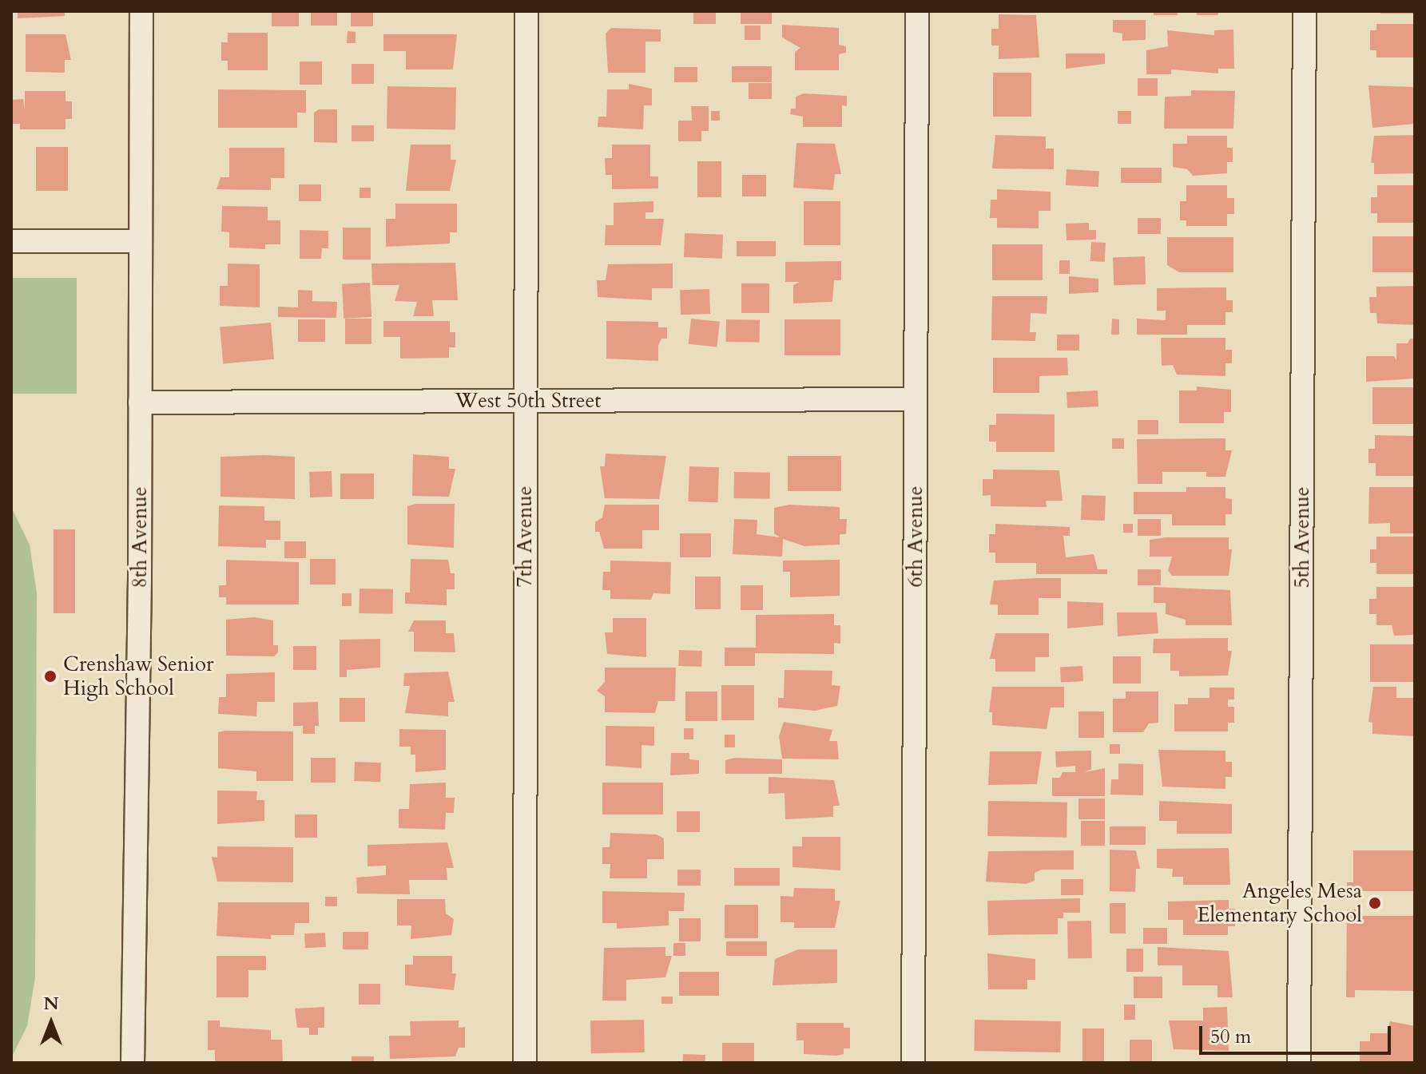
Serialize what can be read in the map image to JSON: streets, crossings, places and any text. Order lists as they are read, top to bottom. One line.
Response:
{"streets":{"street":["West 50th Street","7th Avenue","6th Avenue","8th Avenue","5th Avenue"]},"crossings":[["West 50th Street","7th Avenue"],["West 50th Street","6th Avenue"],["West 50th Street","8th Avenue"]],"places":["Crenshaw Senior High School","Angeles Mesa Elementary School"],"scale_bar":"50 m","north":"top"}
